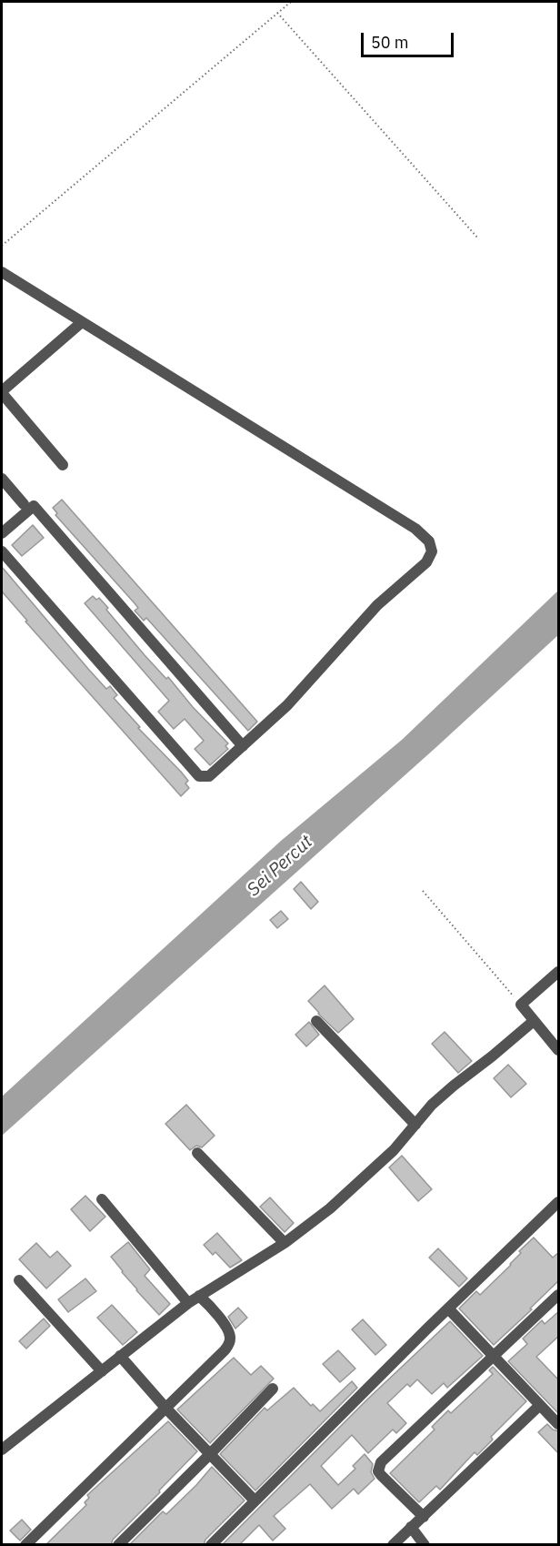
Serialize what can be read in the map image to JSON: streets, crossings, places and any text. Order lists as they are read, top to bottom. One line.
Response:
{"water":["Sei Percut"],"scale_bar":"50 m"}
